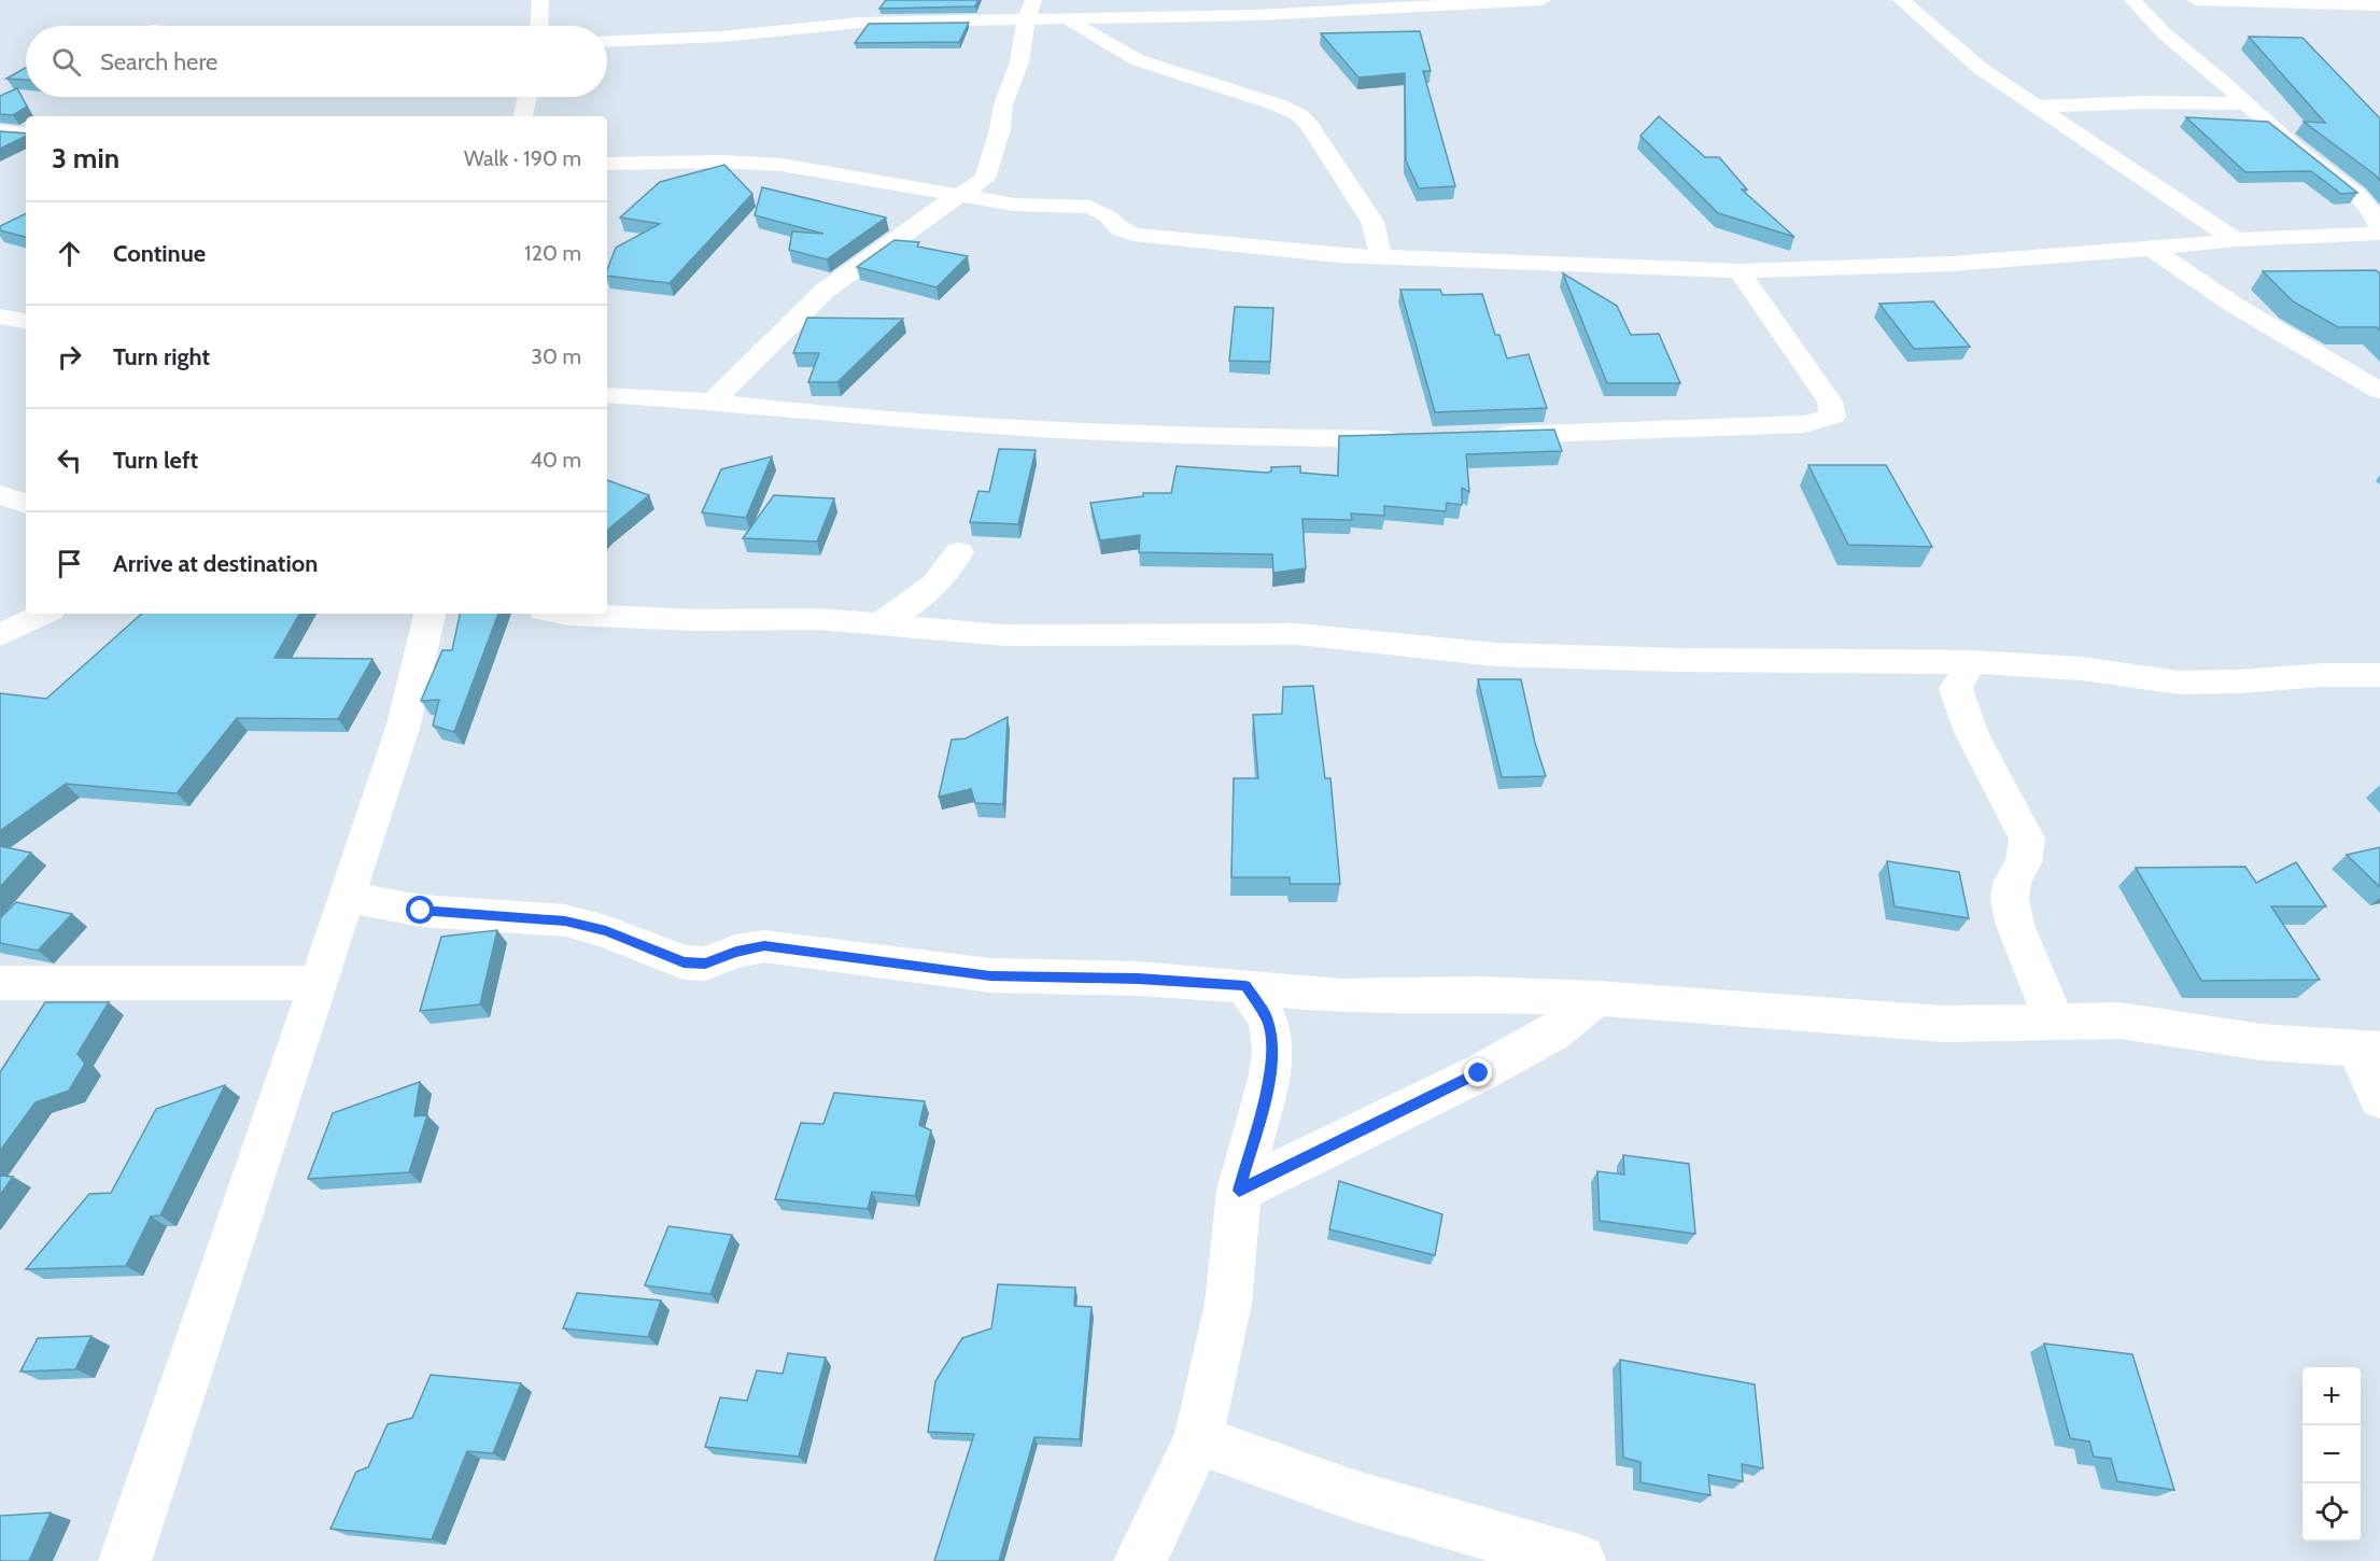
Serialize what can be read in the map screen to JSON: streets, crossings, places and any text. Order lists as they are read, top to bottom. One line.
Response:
{"page":{"search":"Search here","heading":["3 min","Walk · 190 m"],"list":[["Continue","120 m"],["Turn right","30 m"],["Turn left","40 m"],"Arrive at destination"],"map_buttons":["+","−"]}}
